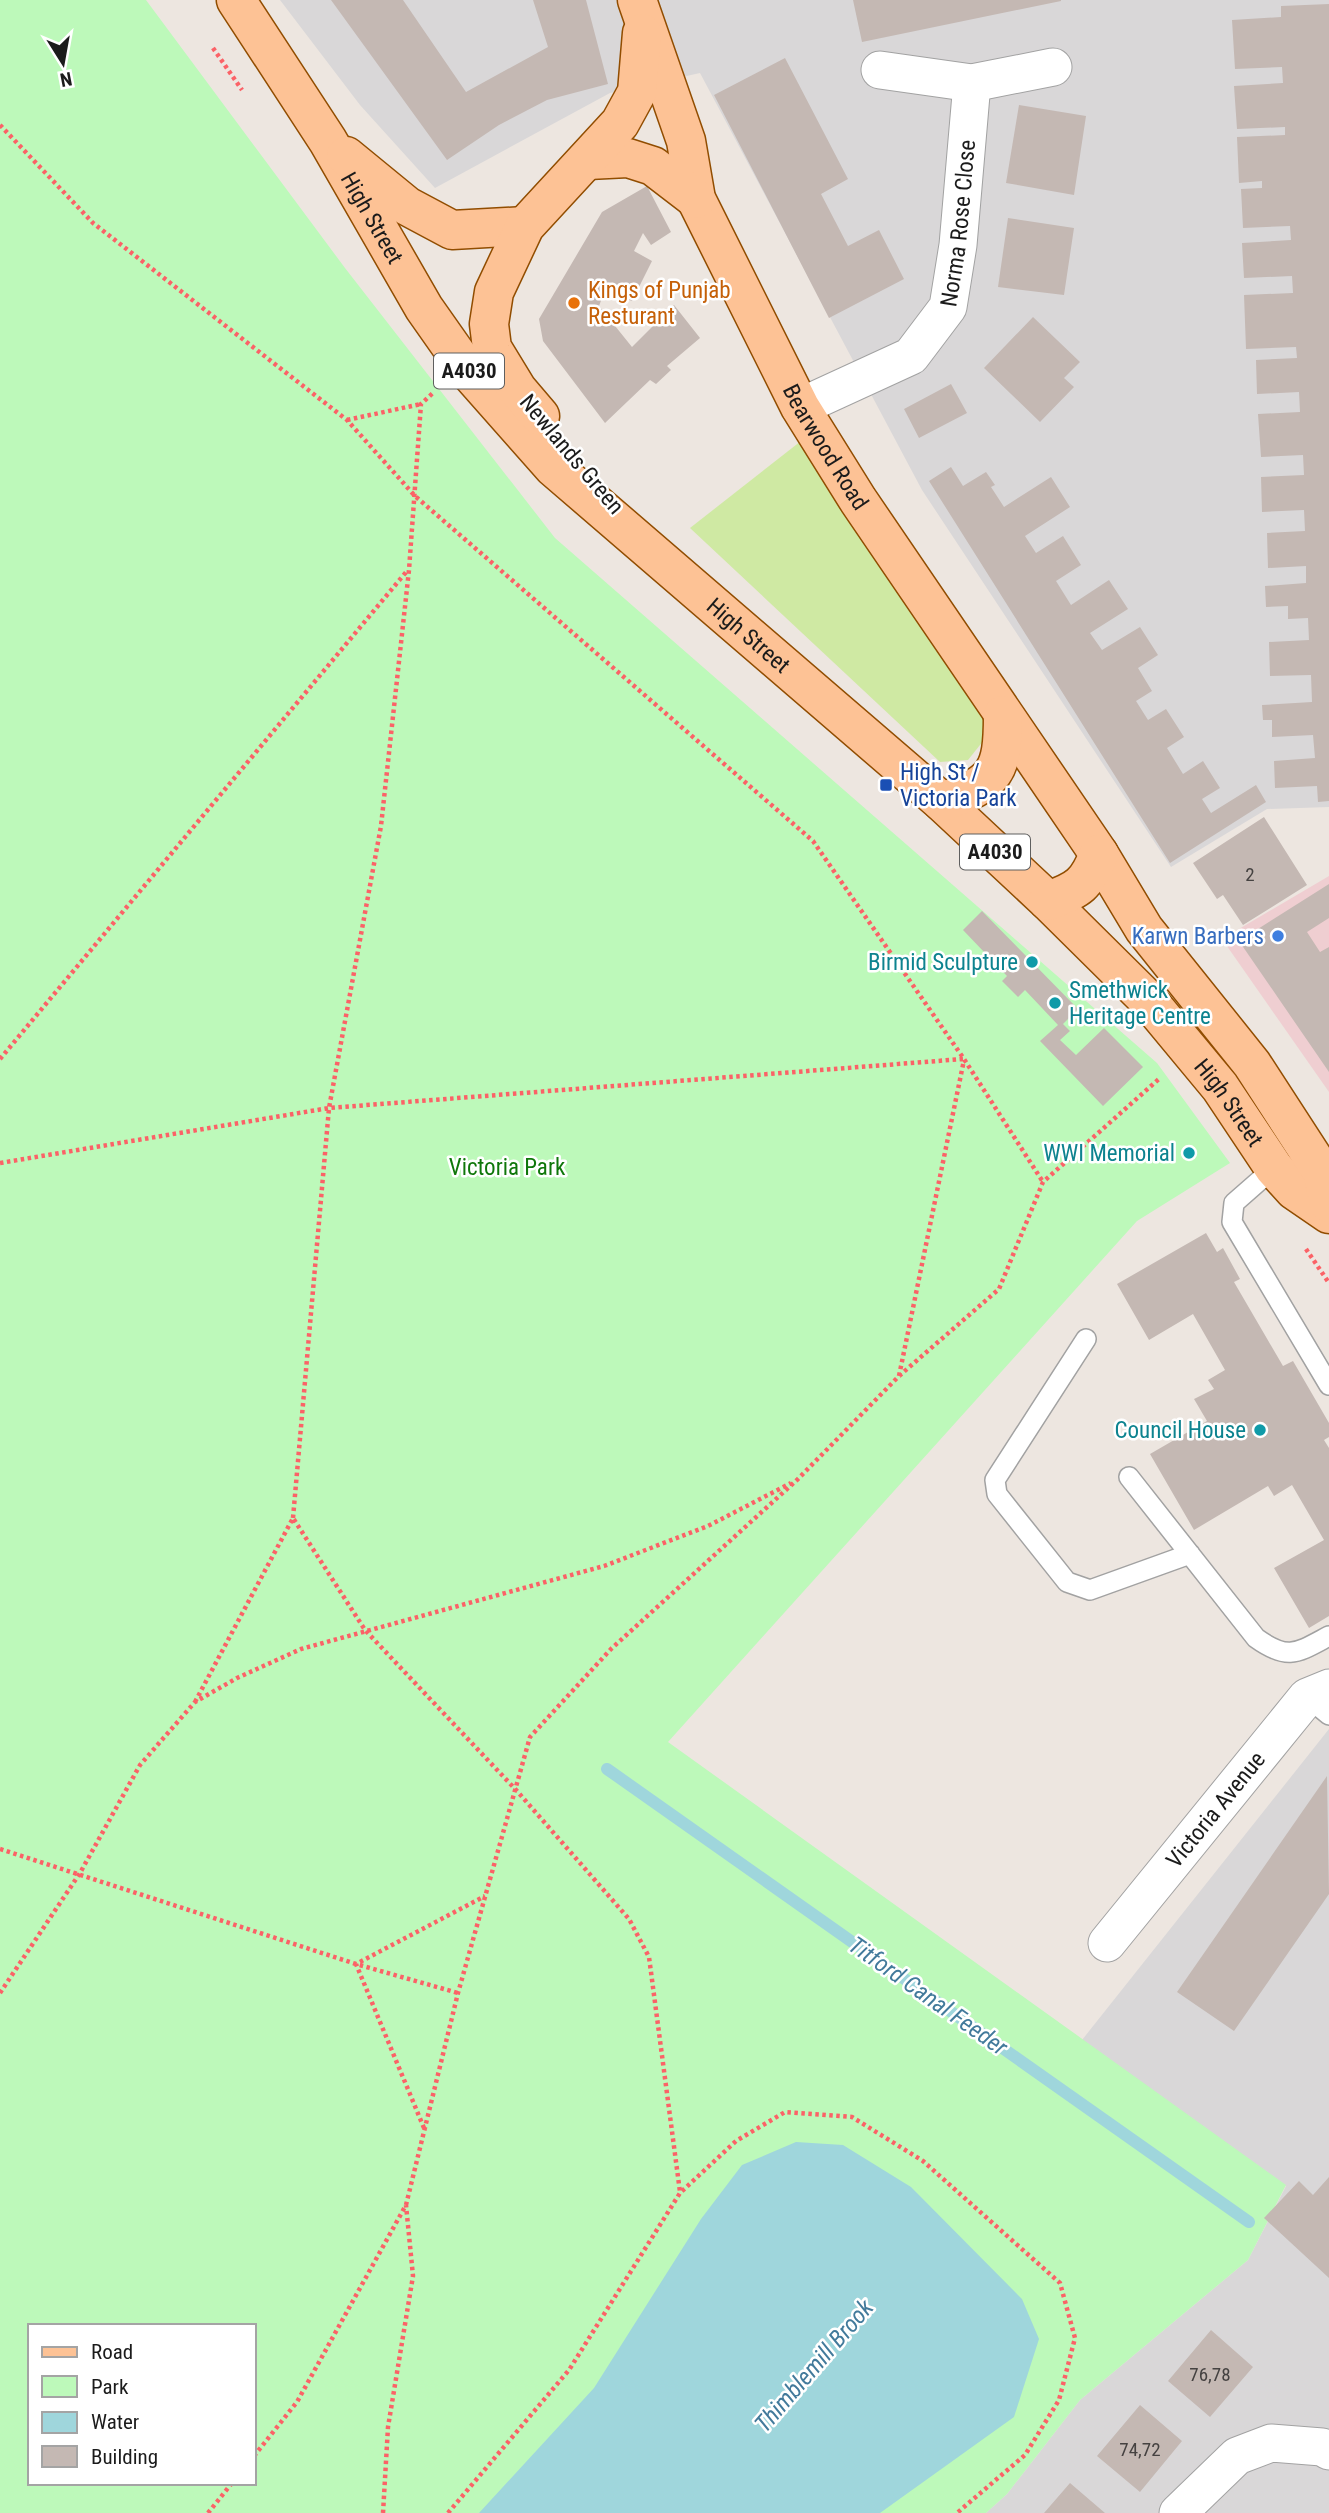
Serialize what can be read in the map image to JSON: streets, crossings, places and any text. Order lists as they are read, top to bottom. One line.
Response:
{"streets":{"main road":["High Street","A4030","Bearwood Road","Newlands Green"],"street":["Norma Rose Close","Victoria Avenue"]},"crossings":[["High Street","A4030"],["High Street","Bearwood Road"],["High Street","Newlands Green"],["Norma Rose Close","Bearwood Road"],["A4030","Bearwood Road"],["A4030","Newlands Green"],["Bearwood Road","Newlands Green"]],"water":["Titford Canal Feeder","Thimblemill Brook"],"parks":["Victoria Park"],"places":{"other":["Kings of Punjab Resturant","Karwn Barbers","Birmid Sculpture","Smethwick Heritage Centre","WWI Memorial","Council House"],"transit":["High St / Victoria Park"]},"house_numbers":["2","76,78","74,72"],"legend":["Road","Park","Water","Building"],"north":"bottom"}
